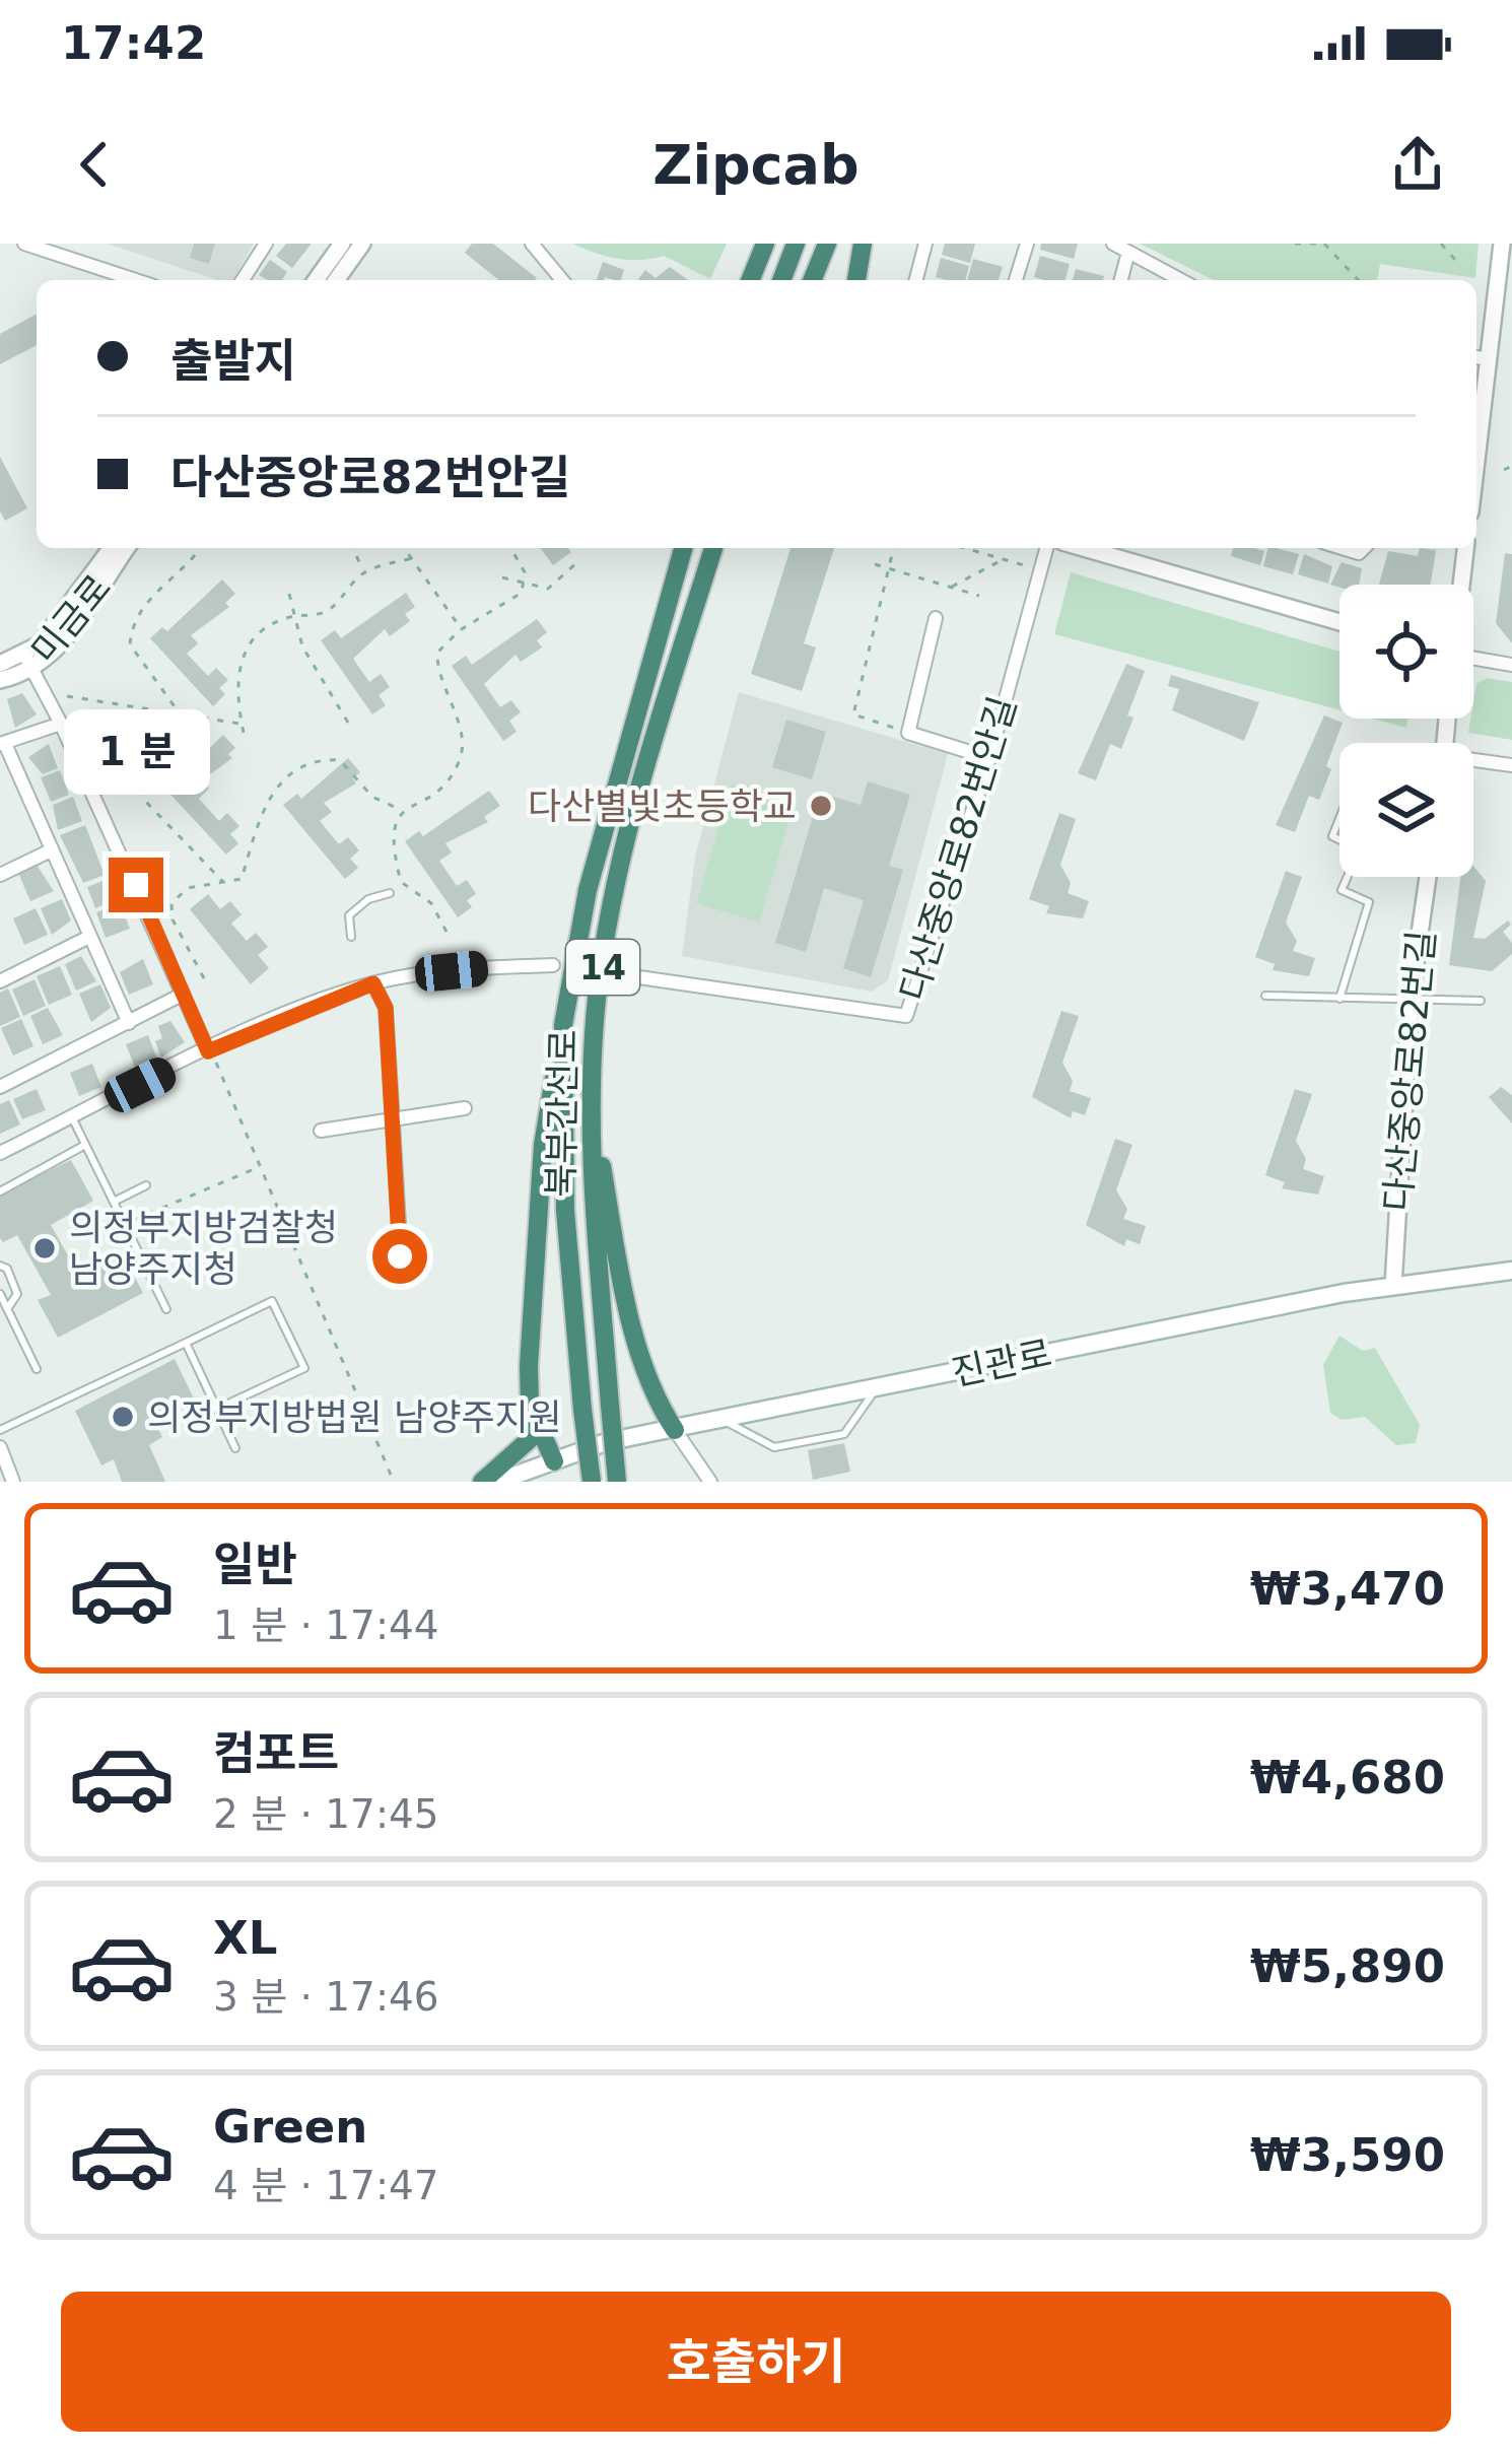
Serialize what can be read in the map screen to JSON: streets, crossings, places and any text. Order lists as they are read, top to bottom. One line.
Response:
{"streets":{"highway":["14","북부간선로"],"main road":["진관로"],"street":["미금로","다산중앙로82번안길","다산중앙로82번길"]},"crossings":[["다산중앙로82번길","진관로"]],"places":["다산별빛초등학교","의정부지방검찰청 남양주지청","의정부지방법원 남양주지원"],"page":{"status":"17:42","header":"Zipcab","banner":["출발지","다산중앙로82번안길"],"bubble":"1 분","list":[{"name":"일반","note":"1 분 · 17:44","value":"₩3,470"},{"name":"컴포트","note":"2 분 · 17:45","value":"₩4,680"},{"name":"XL","note":"3 분 · 17:46","value":"₩5,890"},{"name":"Green","note":"4 분 · 17:47","value":"₩3,590"}],"buttons":"호출하기"}}
